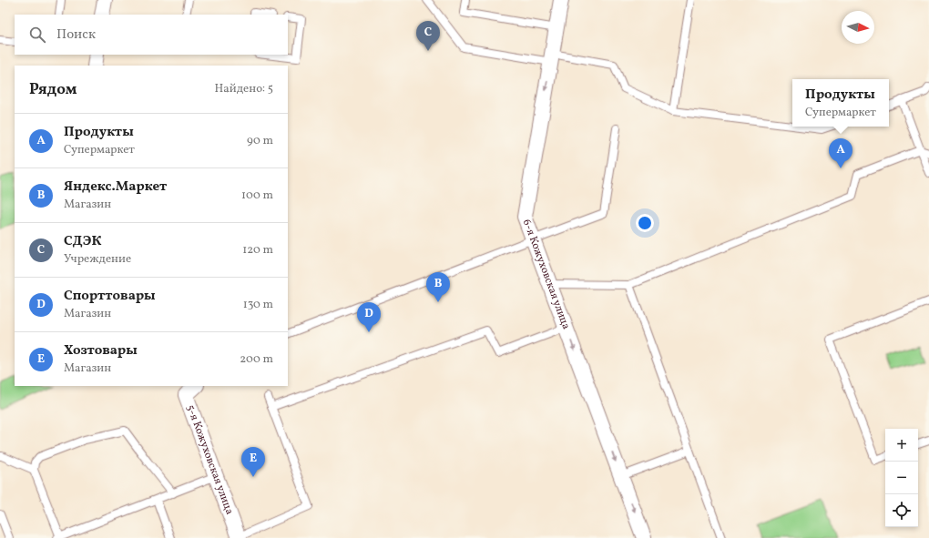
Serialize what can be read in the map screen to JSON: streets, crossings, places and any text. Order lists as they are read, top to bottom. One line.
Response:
{"streets":{"street":["6-я Кожуховская улица","5-я Кожуховская улица"]},"one_way":["6-я Кожуховская улица"],"north":"right","page":{"search":"Поиск","pins":["C","A","B","D","E"],"heading":["Рядом","Найдено: 5"],"popup":["Продукты","Супермаркет"],"list":[{"mark":"A","name":"Продукты","note":"Супермаркет","value":"90 m"},{"mark":"B","name":"Яндекс.Маркет","note":"Магазин","value":"100 m"},{"mark":"C","name":"СДЭК","note":"Учреждение","value":"120 m"},{"mark":"D","name":"Спорттовары","note":"Магазин","value":"130 m"},{"mark":"E","name":"Хозтовары","note":"Магазин","value":"200 m"}],"map_buttons":["+","−"]}}
